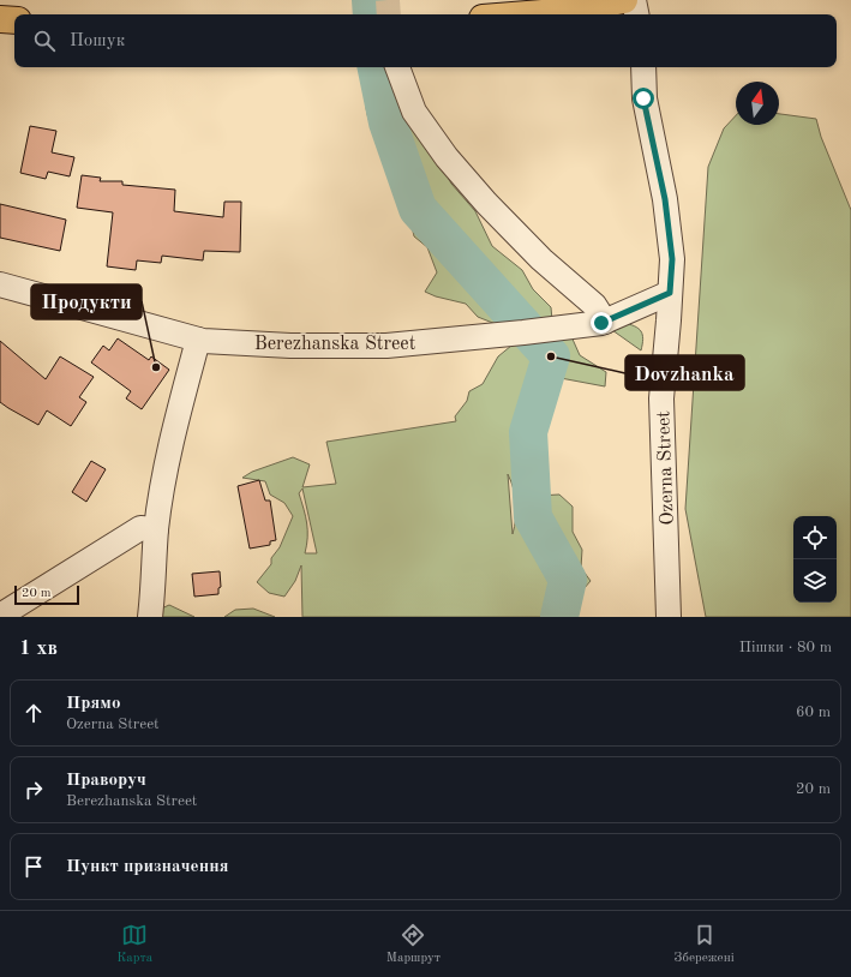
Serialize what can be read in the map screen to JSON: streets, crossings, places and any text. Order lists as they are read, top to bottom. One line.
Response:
{"streets":{"street":["Berezhanska Street","Ozerna Street"]},"crossings":[["Berezhanska Street","Ozerna Street"]],"places":["Dovzhanka","Продукти"],"scale_bar":"20 m","north":"top","page":{"search":"Пошук","scale":"20 m","heading":["1 хв","Пішки · 80 m"],"list":[["Прямо","Ozerna Street","60 m"],["Праворуч","Berezhanska Street","20 m"],"Пункт призначення"],"nav":["Карта","Маршрут","Збережені"]}}
